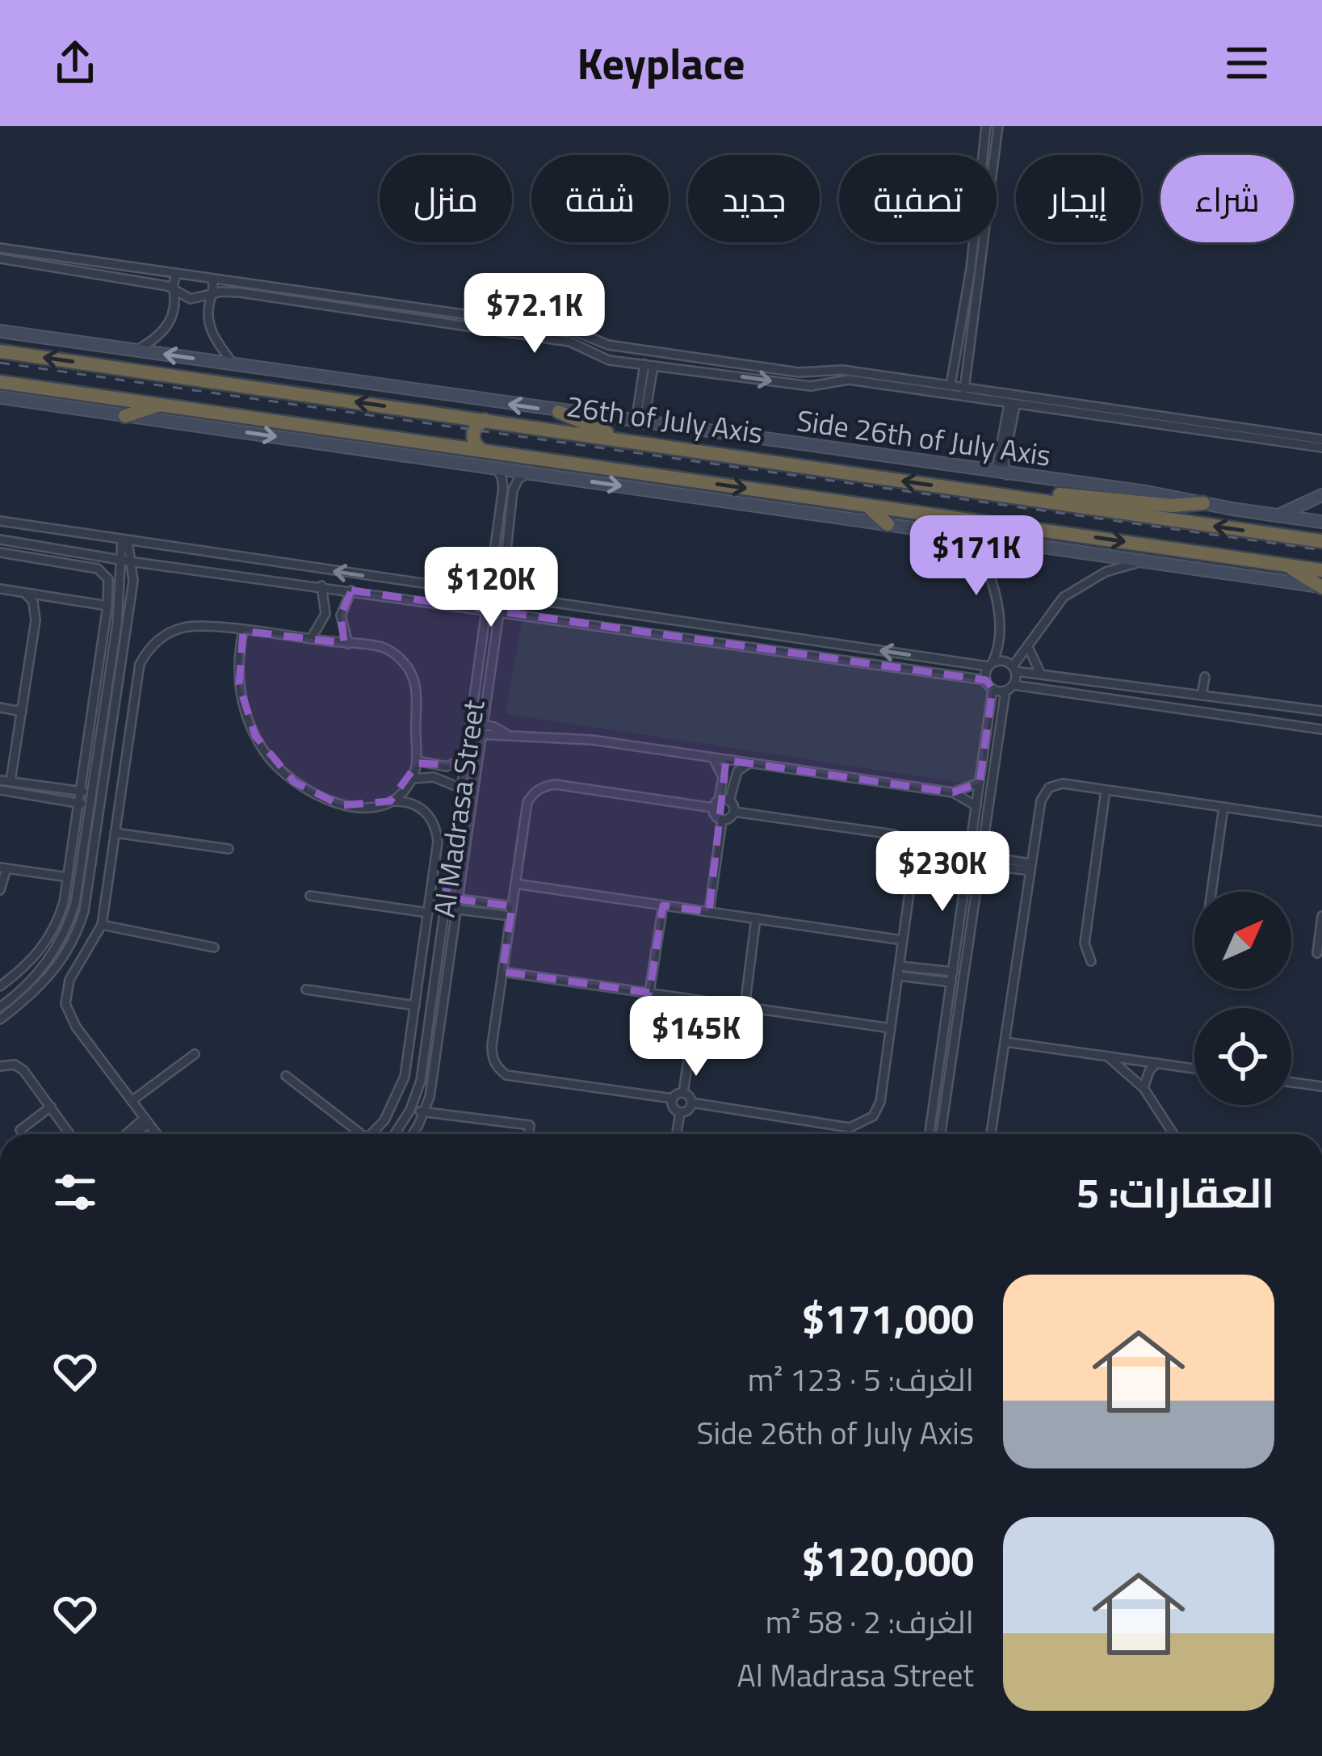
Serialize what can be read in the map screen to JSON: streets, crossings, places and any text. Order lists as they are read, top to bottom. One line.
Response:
{"streets":{"highway":["26th of July Axis"],"main road":["Side 26th of July Axis"],"street":["Al Madrasa Street"]},"north":"top right","page":{"header":"Keyplace","chip":["شراء","إيجار","تصفية","جديد","شقة","منزل"],"price":["$72.1K","$171K","$120K","$230K","$145K"],"heading":"العقارات: 5","list":[{"name":"$171,000","note":"الغرف: 5 · 123 m² · Side 26th of July Axis"},{"name":"$120,000","note":"الغرف: 2 · 58 m² · Al Madrasa Street"}]}}
